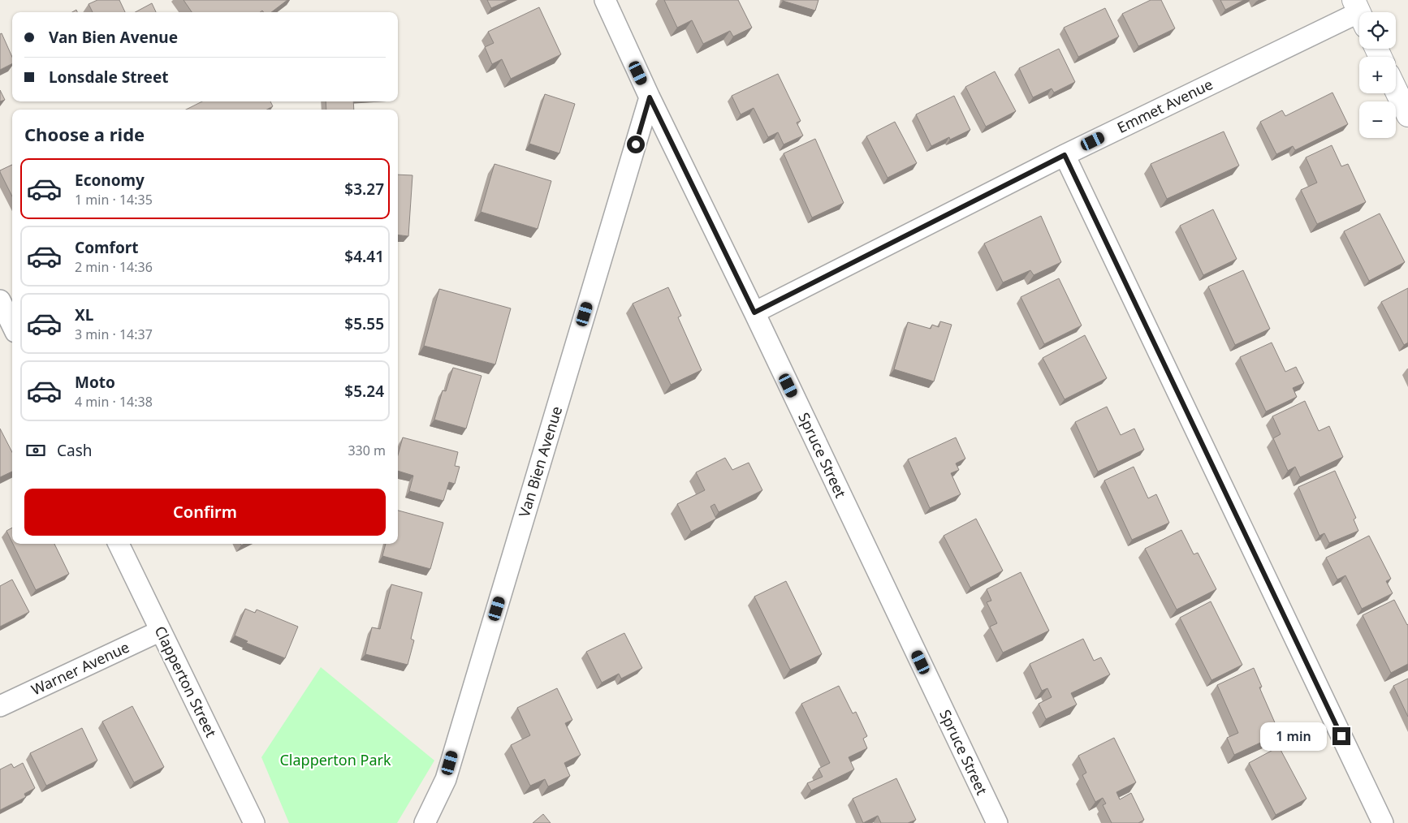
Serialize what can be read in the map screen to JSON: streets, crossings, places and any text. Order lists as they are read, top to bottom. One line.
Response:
{"streets":{"street":["Emmet Avenue","Spruce Street","Van Bien Avenue","Warner Avenue","Clapperton Street"]},"crossings":[["Emmet Avenue","Spruce Street"],["Spruce Street","Van Bien Avenue"],["Warner Avenue","Clapperton Street"]],"parks":["Clapperton Park"],"page":{"map_buttons":["+","−"],"banner":["Van Bien Avenue","Lonsdale Street"],"heading":"Choose a ride","list":[{"name":"Economy","note":"1 min · 14:35","value":"$3.27"},{"name":"Comfort","note":"2 min · 14:36","value":"$4.41"},{"name":"XL","note":"3 min · 14:37","value":"$5.55"},{"name":"Moto","note":"4 min · 14:38","value":"$5.24"}],"pay":["Cash","330 m"],"buttons":"Confirm","bubble":"1 min"}}
